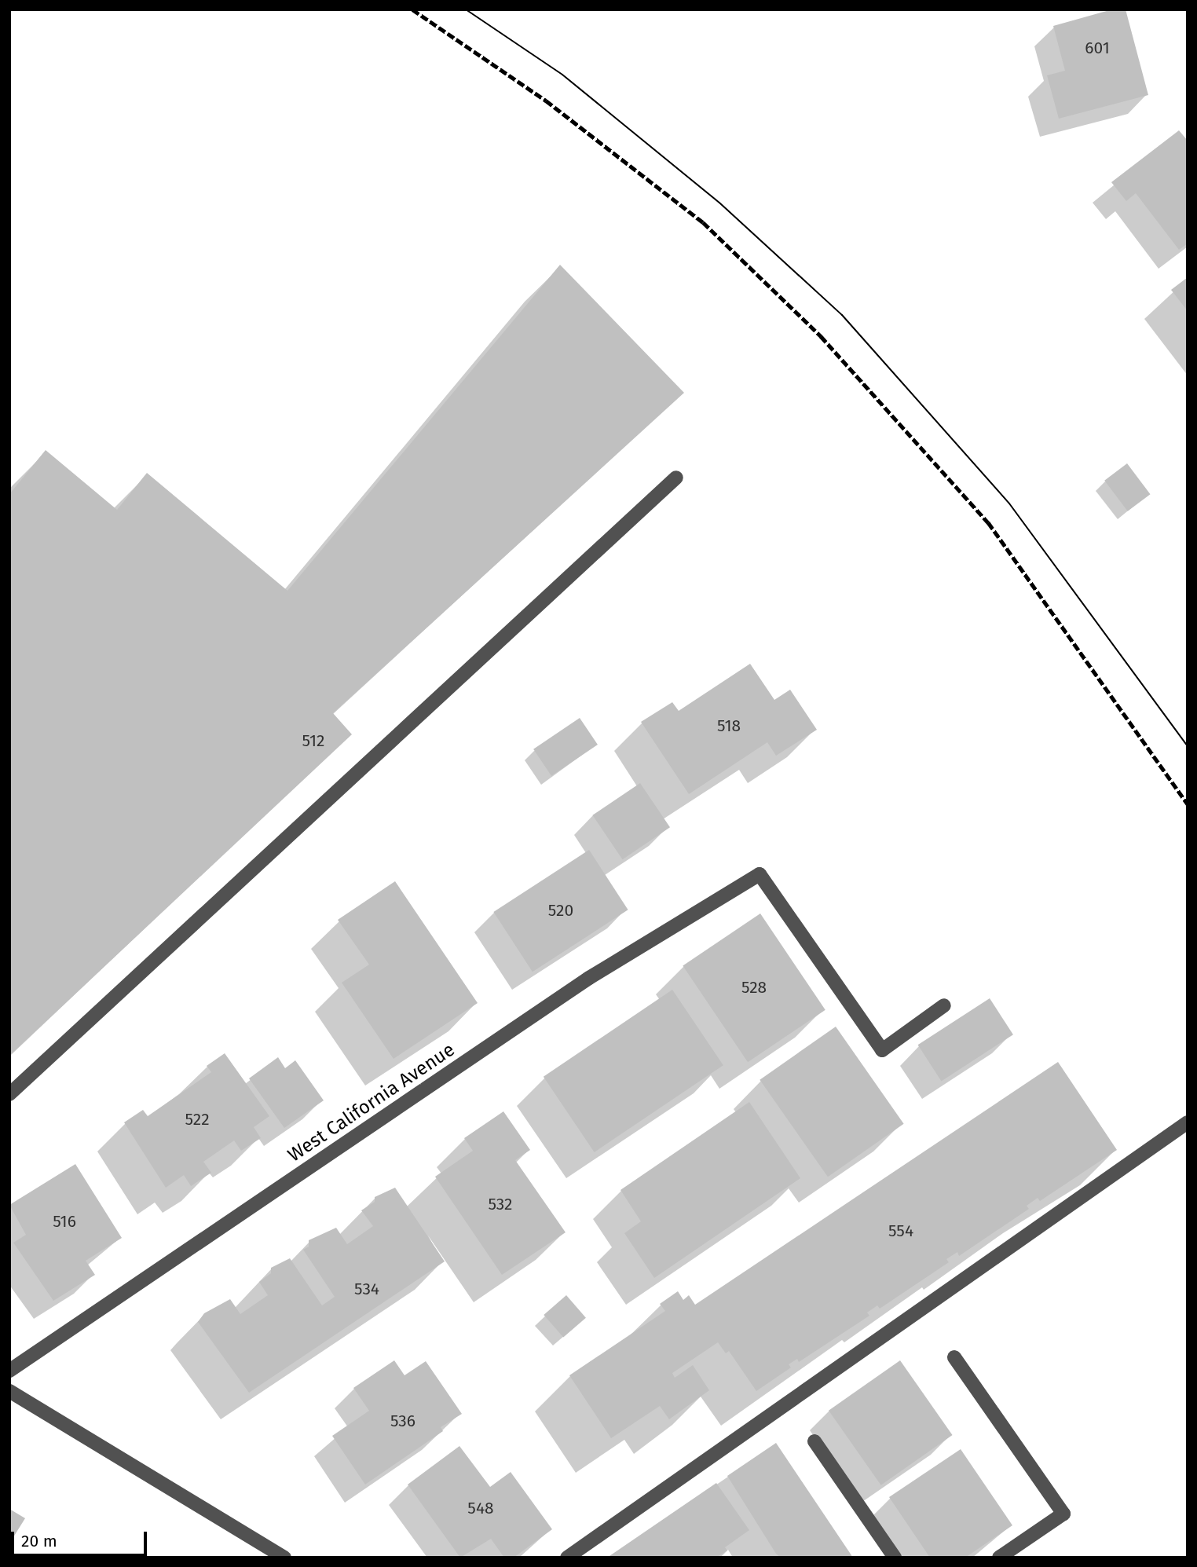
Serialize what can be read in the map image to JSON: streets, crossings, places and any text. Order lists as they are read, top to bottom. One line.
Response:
{"streets":{"street":["West California Avenue"]},"house_numbers":["601","518","512","520","528","522","532","516","554","534","536","548"],"scale_bar":"20 m"}
